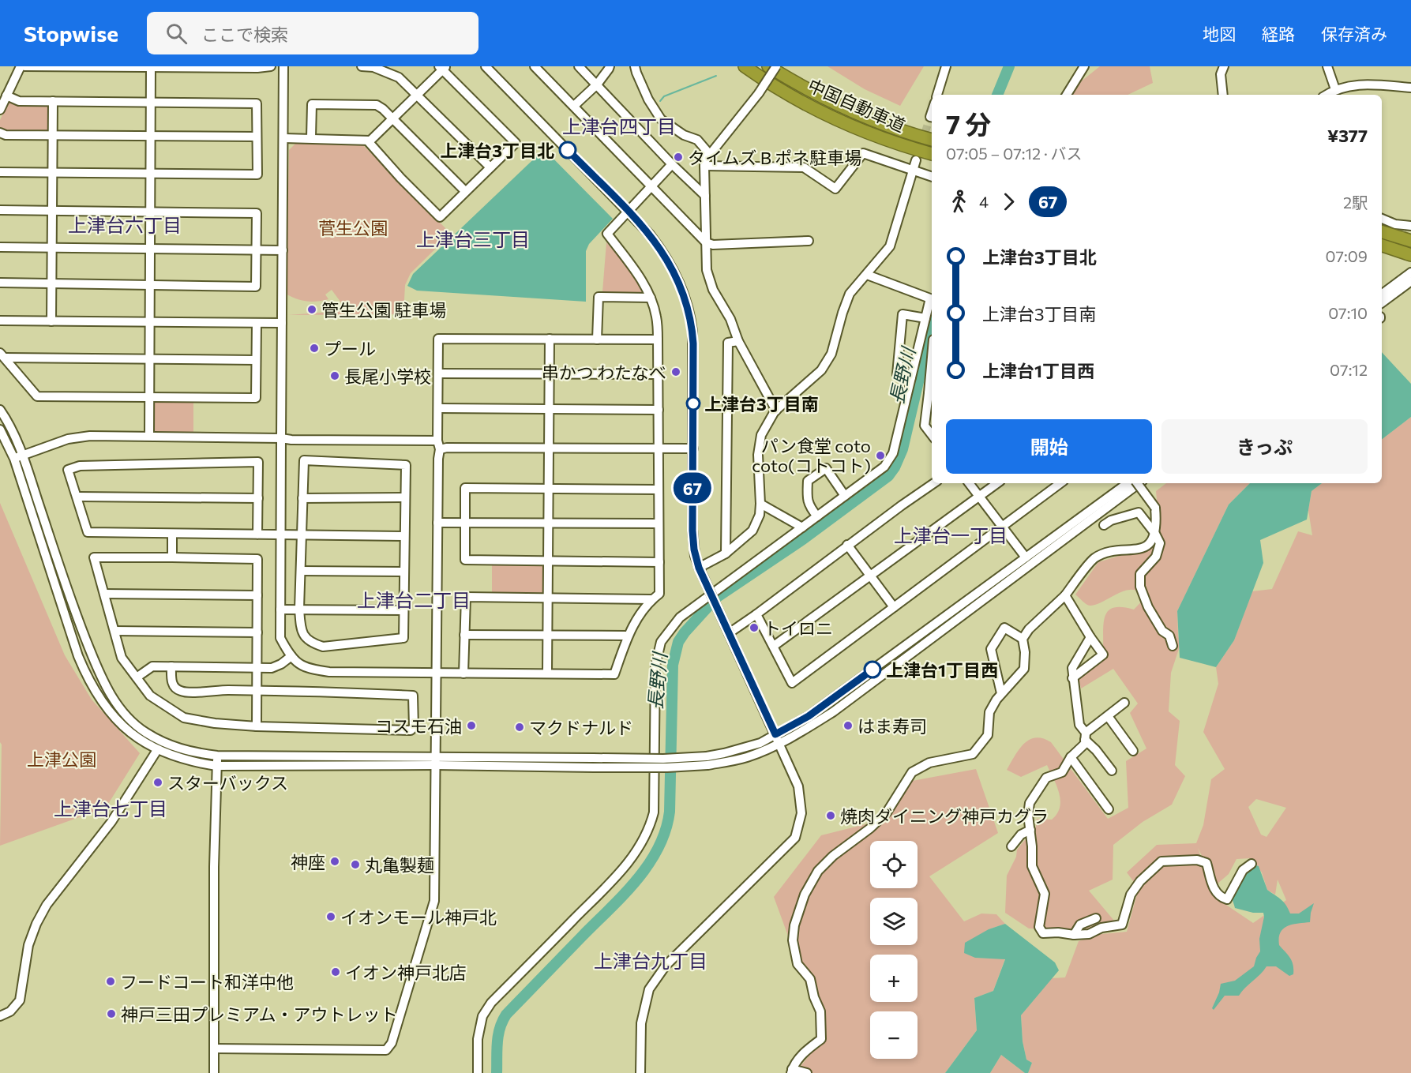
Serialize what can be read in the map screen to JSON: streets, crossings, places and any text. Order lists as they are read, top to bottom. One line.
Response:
{"streets":{"highway":["中国自動車道"]},"districts":["上津台四丁目","上津台六丁目","上津台三丁目","上津台一丁目","上津台二丁目","上津台七丁目","上津台九丁目"],"water":["長野川"],"parks":["菅生公園","上津公園"],"places":["上津台3丁目北","タイムズ B ポネ駐車場","管生公園 駐車場","プール","串かつ わたなべ","長尾小学校","上津台3丁目南","パン食堂 coto coto(コトコト)","トイロニ","上津台1丁目西","コスモ石油","はま寿司","マクドナルド","スターバックス","焼肉ダイニング神戸カグラ","神座","丸亀製麺","イオンモール神戸北","イオン神戸北店","フードコート和洋中他","神戸三田プレミアム・アウトレット"],"lines":["bus line 67"],"page":{"header":"Stopwise","search":"ここで検索","nav":["地図","経路","保存済み"],"on_map":"67","heading":["7 分","07:05 – 07:12 · バス","¥377"],"legs":["4","67","2駅"],"list":[{"name":"上津台3丁目北","value":"07:09"},{"name":"上津台3丁目南","value":"07:10"},{"name":"上津台1丁目西","value":"07:12"}],"buttons":["開始","きっぷ"],"map_buttons":["+","−"]}}
